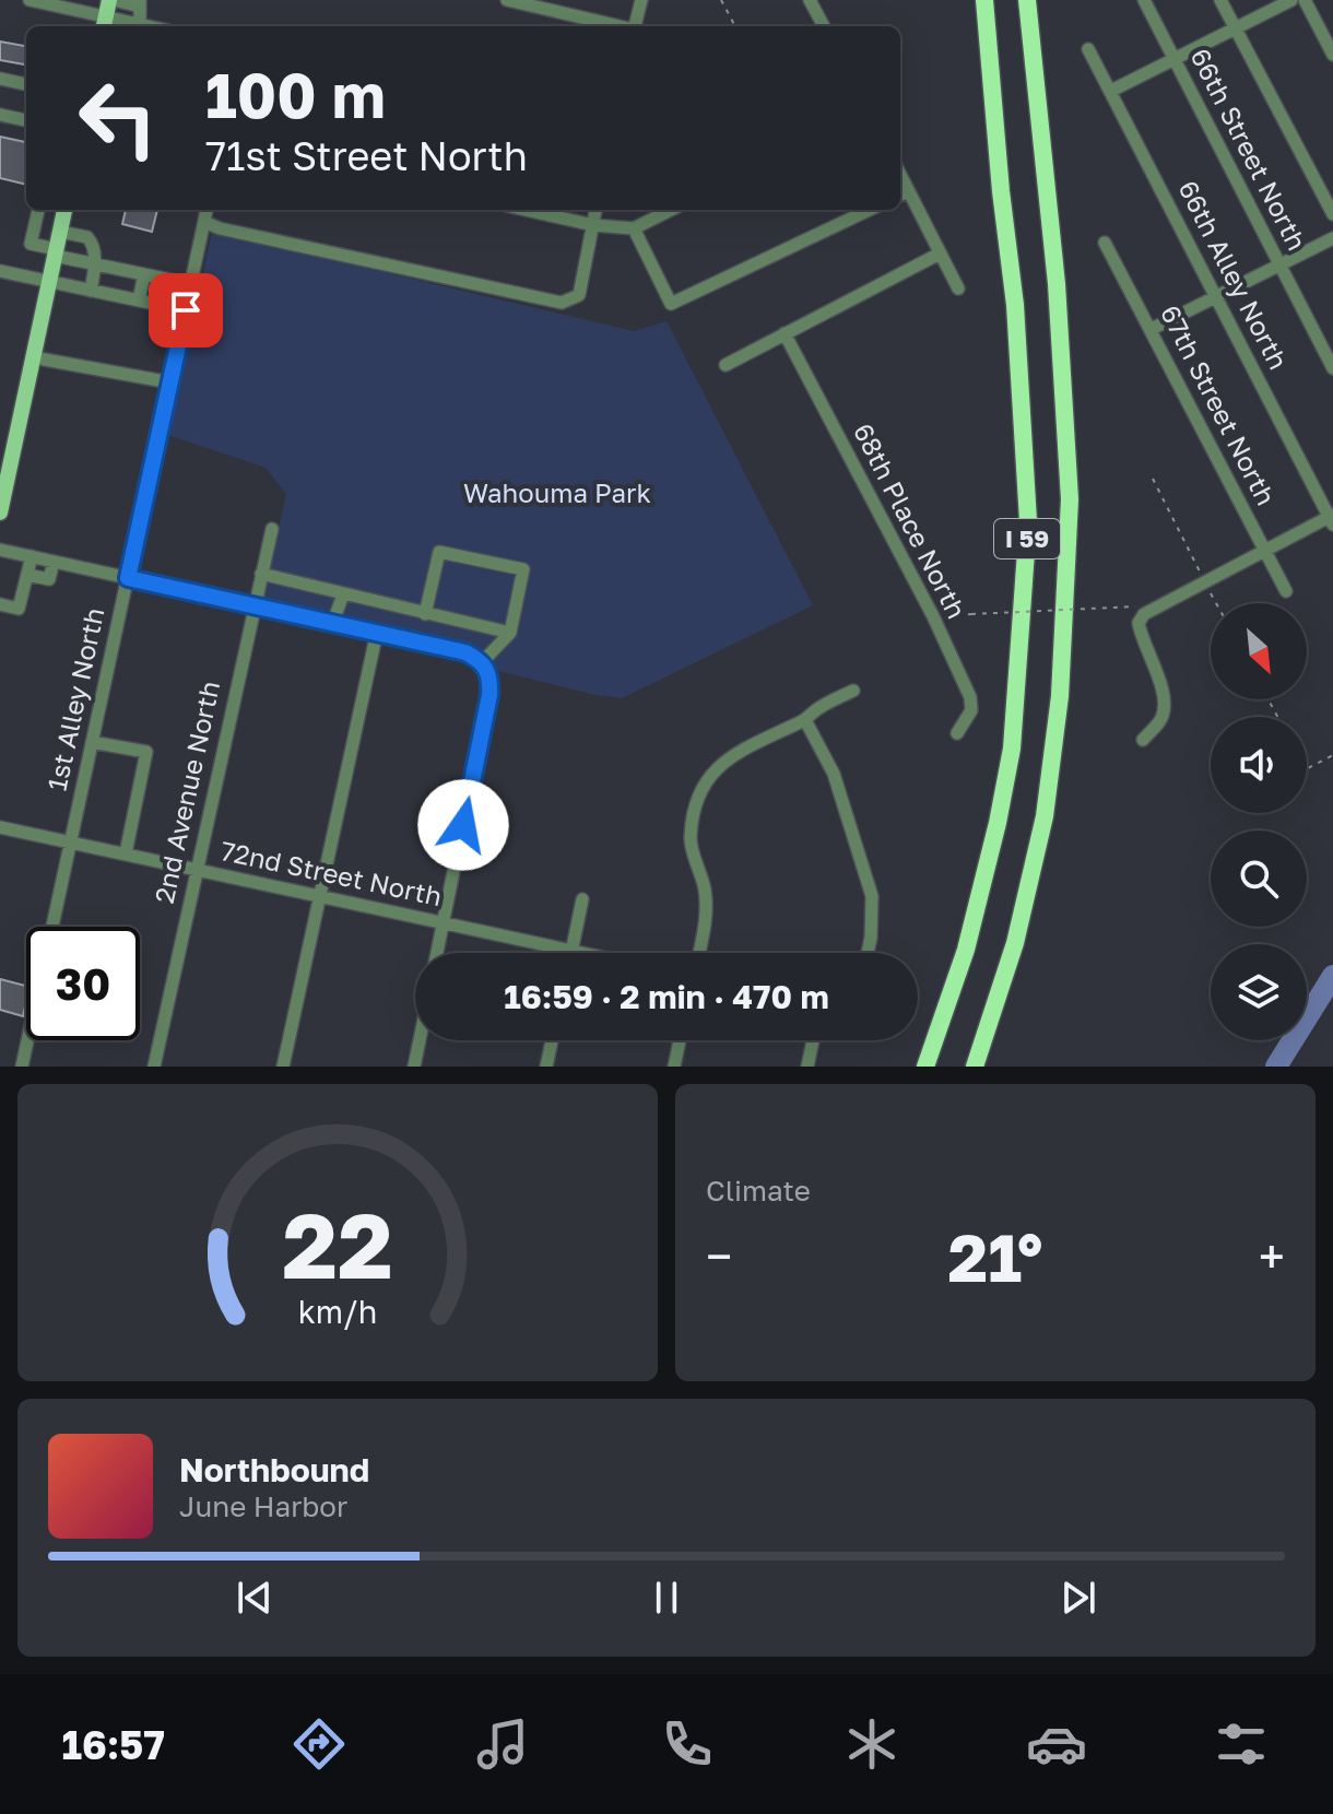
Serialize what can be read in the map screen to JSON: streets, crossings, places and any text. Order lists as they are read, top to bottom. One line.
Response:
{"streets":{"highway":["I 59"],"street":["66th Street North","66th Alley North","67th Street North","68th Place North","1st Alley North","2nd Avenue North","72nd Street North"]},"crossings":[["1st Alley North","72nd Street North"],["2nd Avenue North","72nd Street North"]],"parks":["Wahouma Park"],"north":"bottom right","page":{"turn":["100 m","71st Street North"],"limit":"30","trip":"16:59 · 2 min · 470 m","tile":"Climate","heat":["−","21°","+"],"song":["Northbound","June Harbor"],"tabs":"16:57","gauge":["22","km/h"]}}
